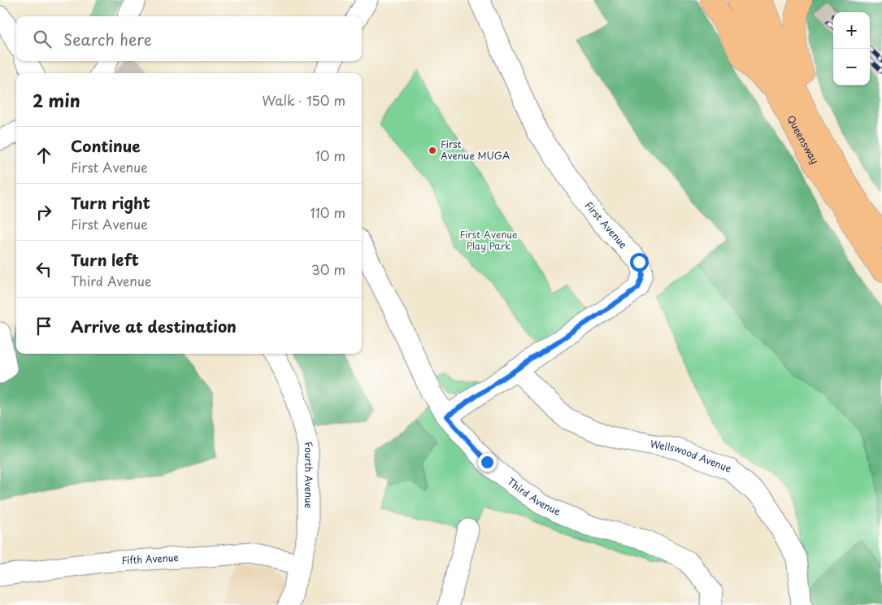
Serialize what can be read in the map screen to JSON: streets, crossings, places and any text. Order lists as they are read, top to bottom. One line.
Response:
{"streets":{"highway":["Queensway"],"street":["First Avenue","Wellswood Avenue","Fourth Avenue","Third Avenue","Fifth Avenue"]},"crossings":[["First Avenue","Wellswood Avenue"],["First Avenue","Third Avenue"],["Fourth Avenue","Fifth Avenue"]],"parks":["First Avenue Play Park"],"places":["First Avenue MUGA"],"page":{"map_buttons":["+","−"],"search":"Search here","heading":["2 min","Walk · 150 m"],"list":[["Continue","First Avenue","10 m"],["Turn right","First Avenue","110 m"],["Turn left","Third Avenue","30 m"],"Arrive at destination"]}}
